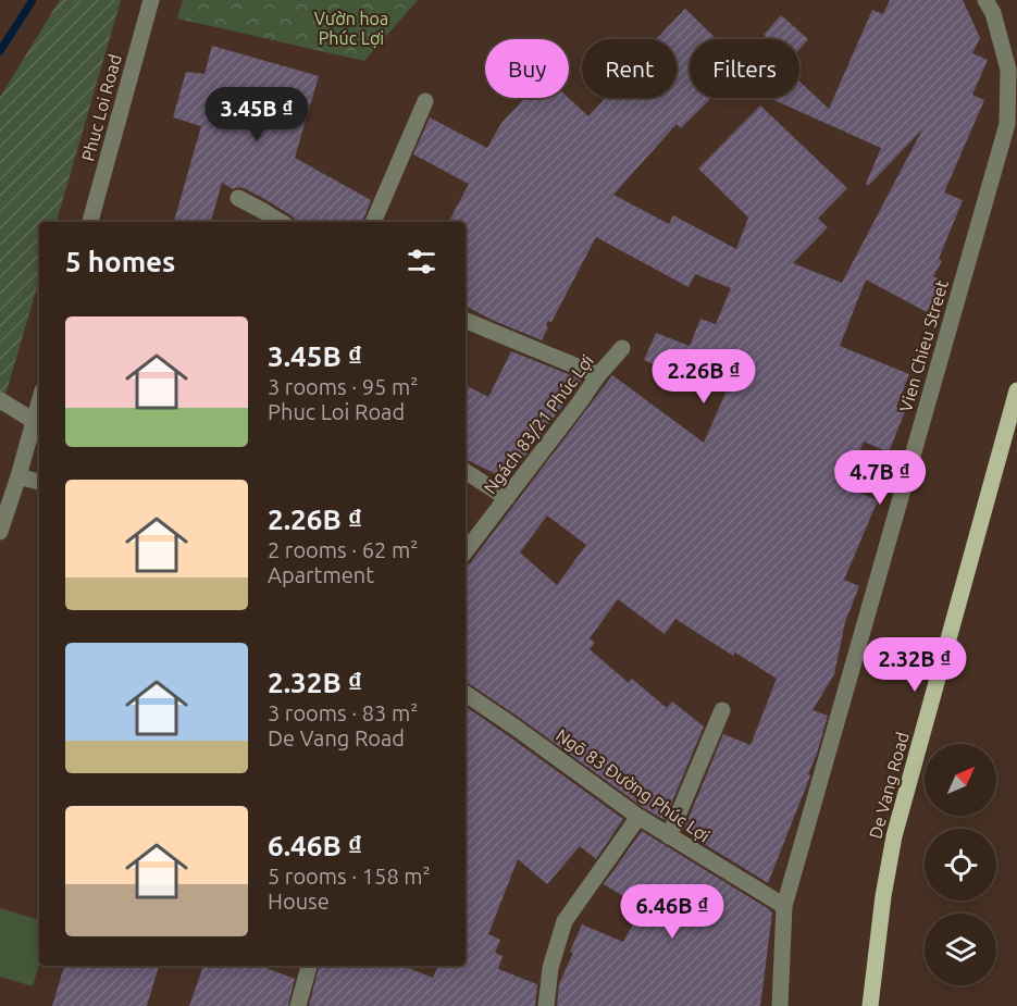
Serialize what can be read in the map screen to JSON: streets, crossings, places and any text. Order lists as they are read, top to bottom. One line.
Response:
{"streets":{"main road":["De Vang Road"],"street":["Phuc Loi Road","Vien Chieu Street","Ngách 83/21 Phúc Lợi","Ngõ 83 Đường Phúc Lợi"]},"crossings":[["Vien Chieu Street","Ngõ 83 Đường Phúc Lợi"]],"parks":["Vườn hoa Phúc Lợi"],"north":"top right","page":{"chip":["Buy","Rent","Filters"],"price":["3.45B ₫","2.26B ₫","4.7B ₫","2.32B ₫","6.46B ₫"],"heading":"5 homes","list":[{"name":"3.45B ₫","note":"3 rooms · 95 m² · Phuc Loi Road"},{"name":"2.26B ₫","note":"2 rooms · 62 m² · Apartment"},{"name":"2.32B ₫","note":"3 rooms · 83 m² · De Vang Road"},{"name":"6.46B ₫","note":"5 rooms · 158 m² · House"}]}}
